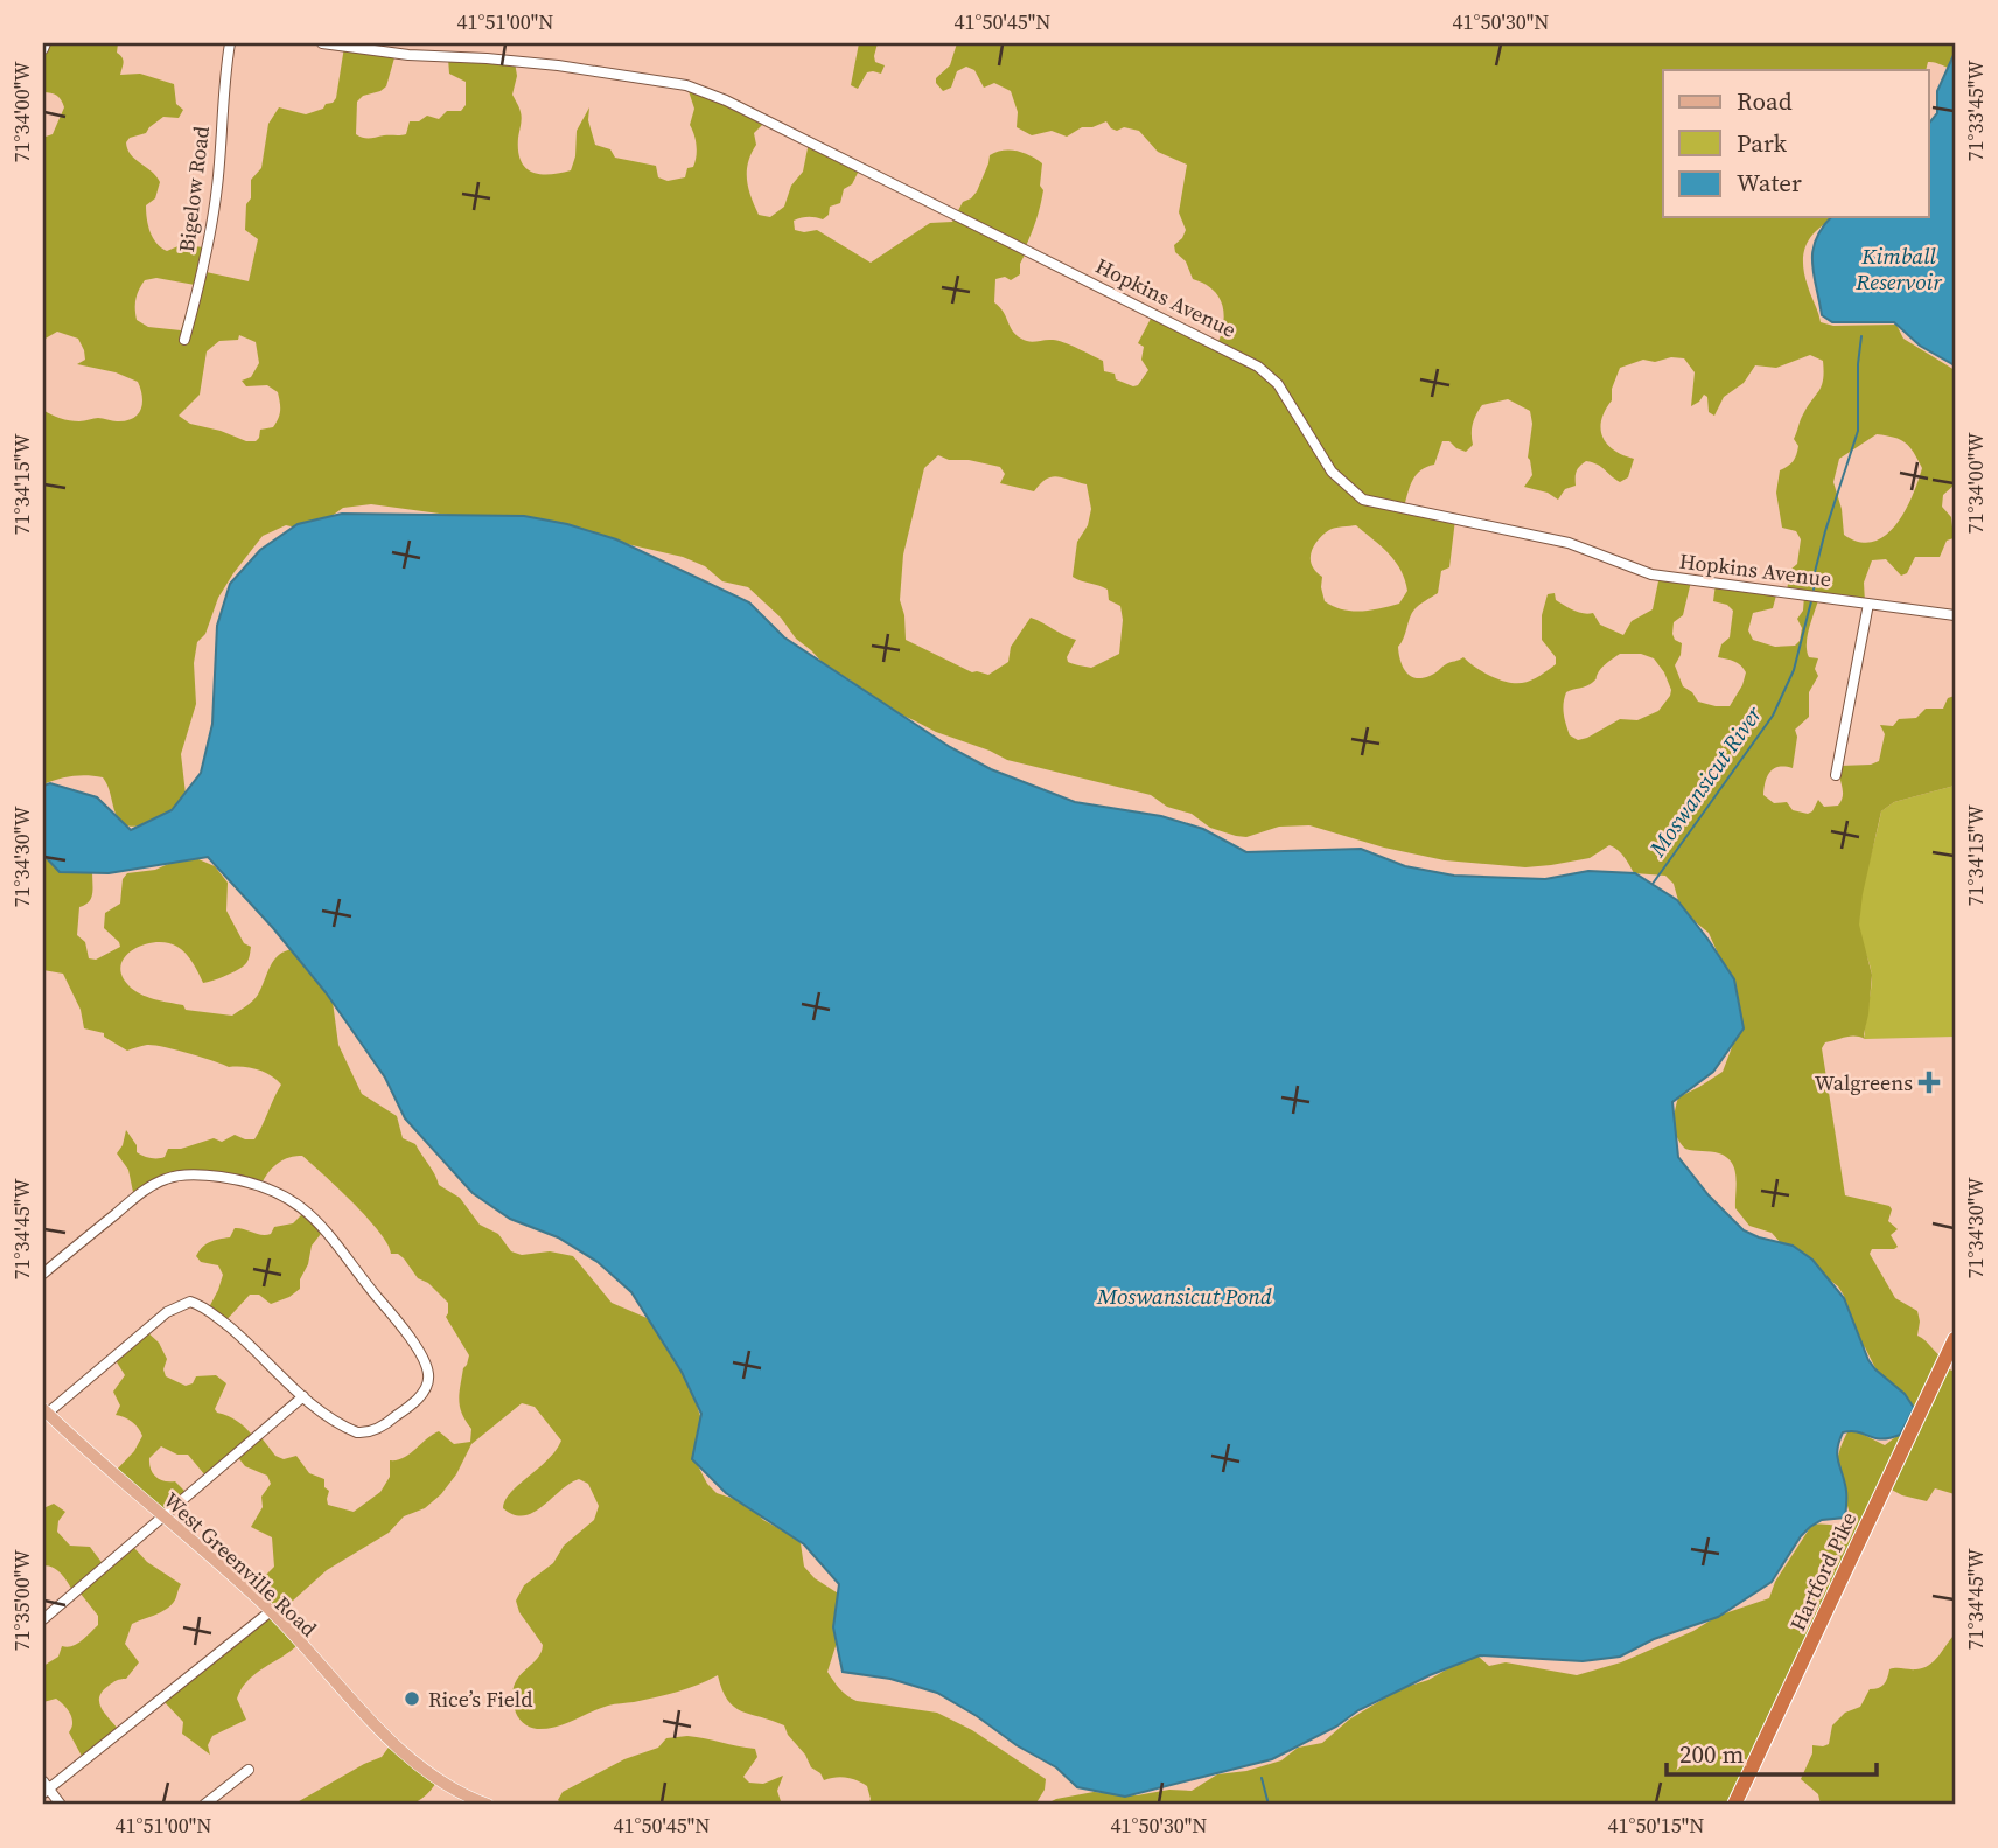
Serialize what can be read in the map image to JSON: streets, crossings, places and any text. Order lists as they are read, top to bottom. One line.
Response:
{"streets":{"highway":["Hartford Pike"],"main road":["West Greenville Road"],"street":["Bigelow Road","Hopkins Avenue"]},"water":["Kimball Reservoir","Moswansicut River","Moswansicut Pond"],"places":{"health":["Walgreens"],"other":["Rice’s Field"]},"legend":["Road","Park","Water"],"scale_bar":"200 m","coordinates":["41°51'00\"N","41°50'45\"N","41°50'30\"N","71°33'45\"W","71°34'00\"W","71°34'15\"W","71°34'30\"W","71°34'45\"W","71°35'00\"W","41°50'15\"N"]}
